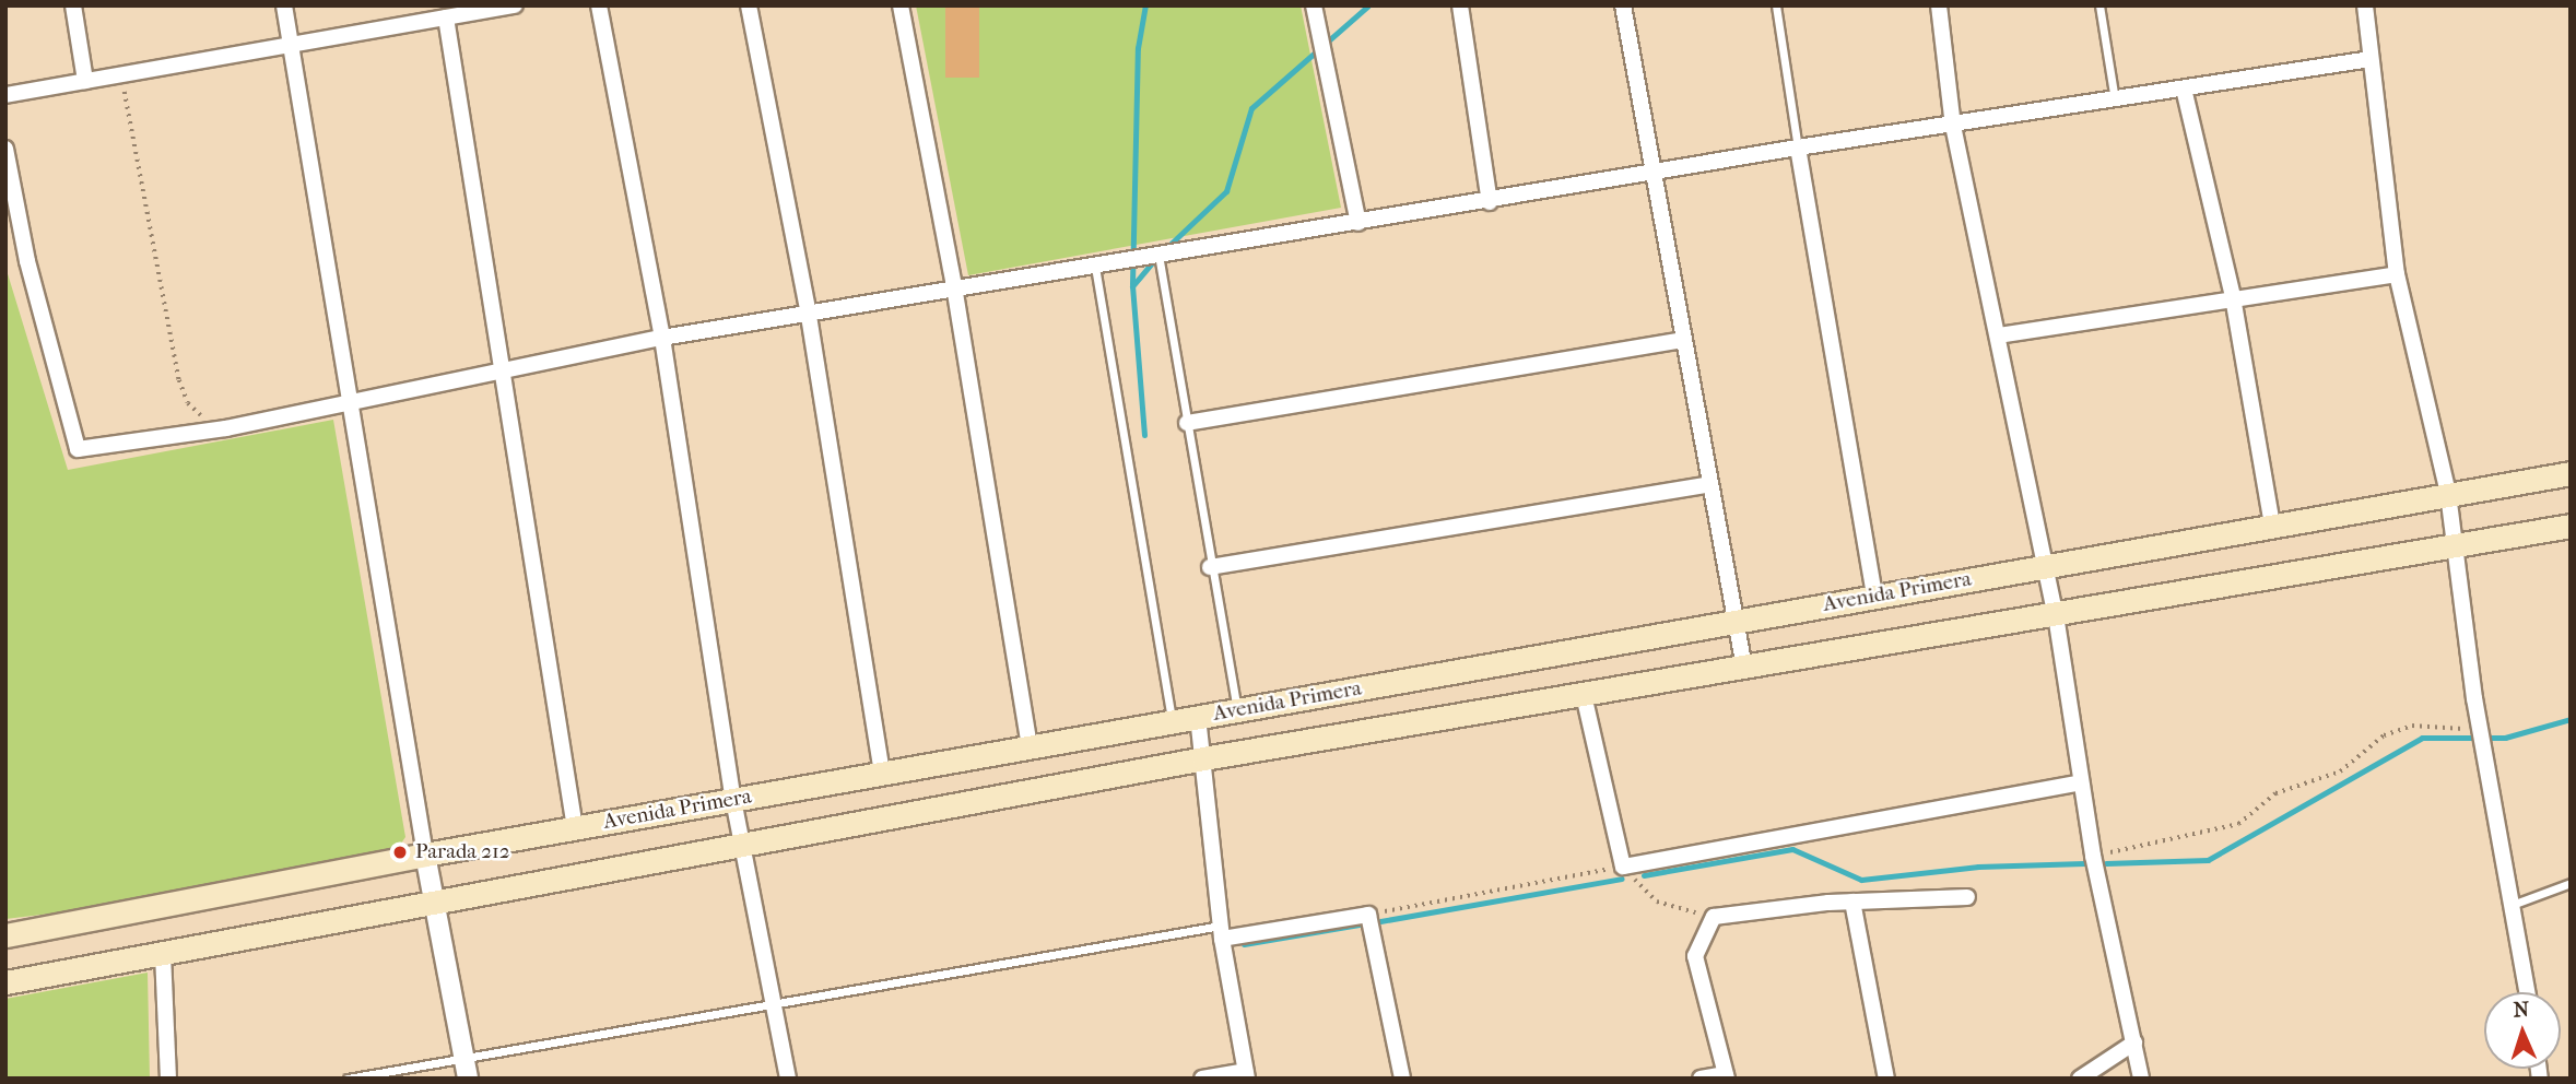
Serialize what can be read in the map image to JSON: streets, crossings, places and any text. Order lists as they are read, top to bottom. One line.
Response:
{"streets":{"main road":["Avenida Primera"]},"places":["Parada 212"],"north":"top"}
